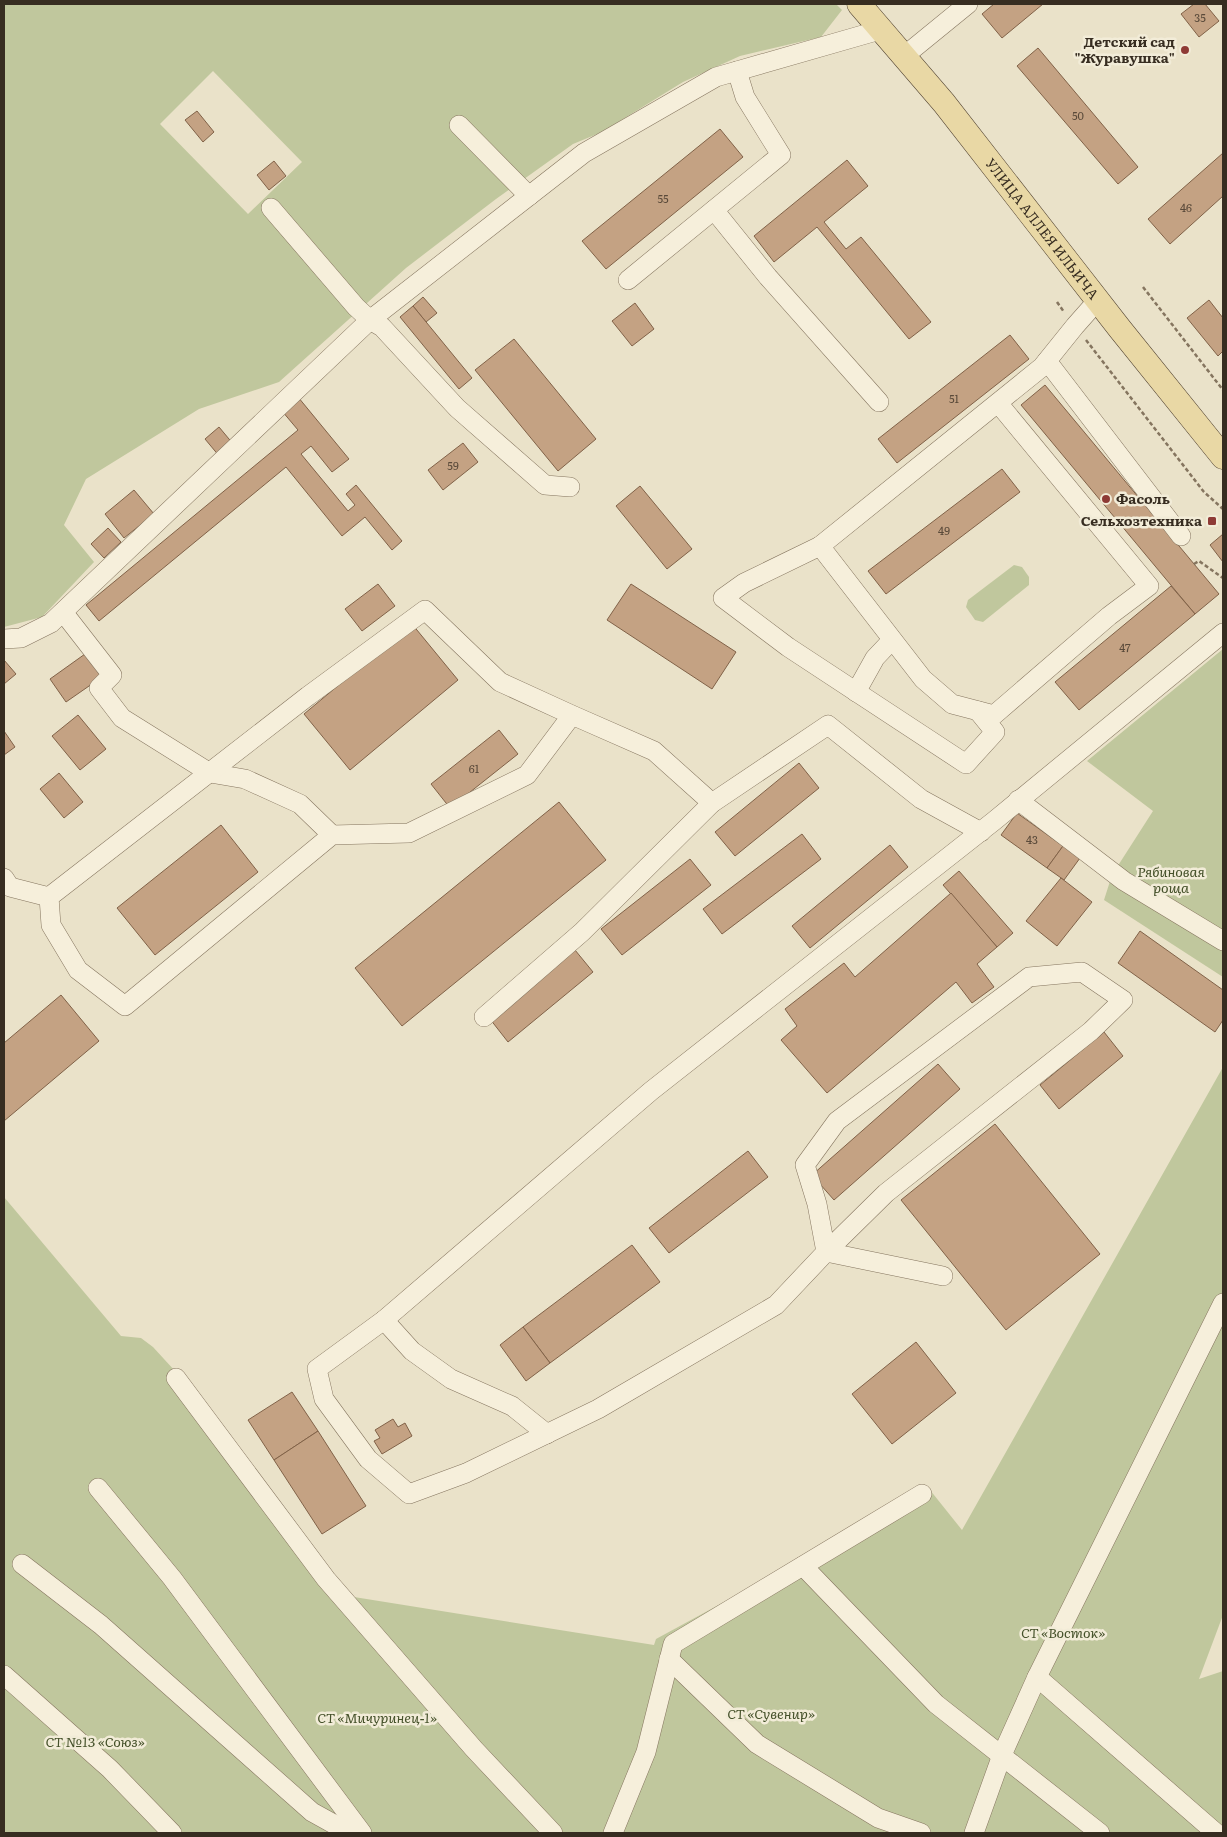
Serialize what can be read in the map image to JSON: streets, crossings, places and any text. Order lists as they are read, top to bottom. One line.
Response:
{"streets":{"main road":["УЛИЦА АЛЛЕЯ ИЛЬИЧА"]},"parks":["Рябиновая роща","СТ «Восток»","СТ «Сувенир»","СТ «Мичуринец-1»","СТ №13 «Союз»"],"places":{"other":["Детский сад \"Журавушка\"","Фасоль"],"transit":["Сельхозтехника"]},"house_numbers":["35","50","55","46","51","59","49","47","61","43"]}
